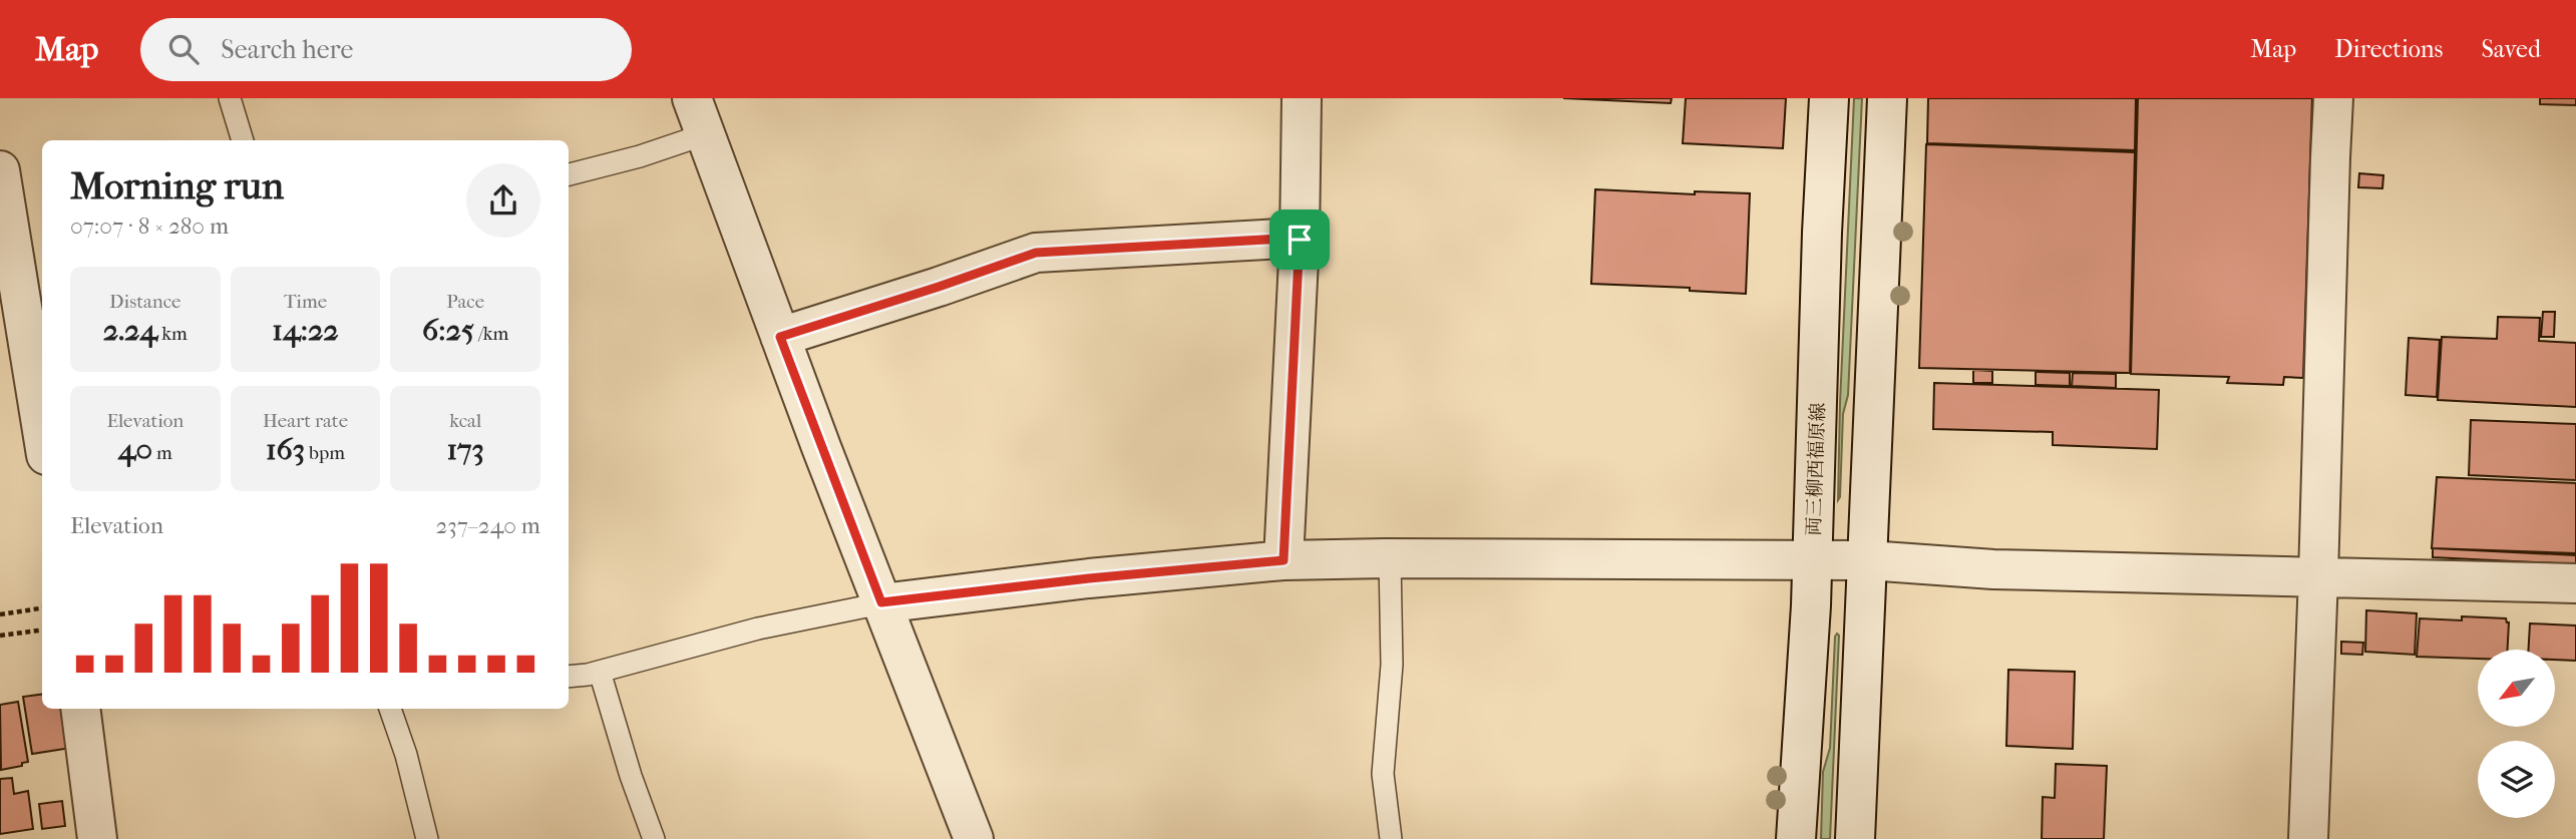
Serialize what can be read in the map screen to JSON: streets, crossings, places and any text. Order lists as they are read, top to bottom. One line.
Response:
{"streets":{"street":["両三柳西福原線"]},"north":"bottom left","page":{"header":"Map","search":"Search here","nav":["Map","Directions","Saved"],"heading":["Morning run","07:07 · 8 × 280 m"],"stats":[["Distance","2.24 km"],["Time","14:22"],["Pace","6:25 /km"],["Elevation","40 m"],["Heart rate","163 bpm"],["kcal","173"]],"chart":["Elevation","237–240 m"]}}
